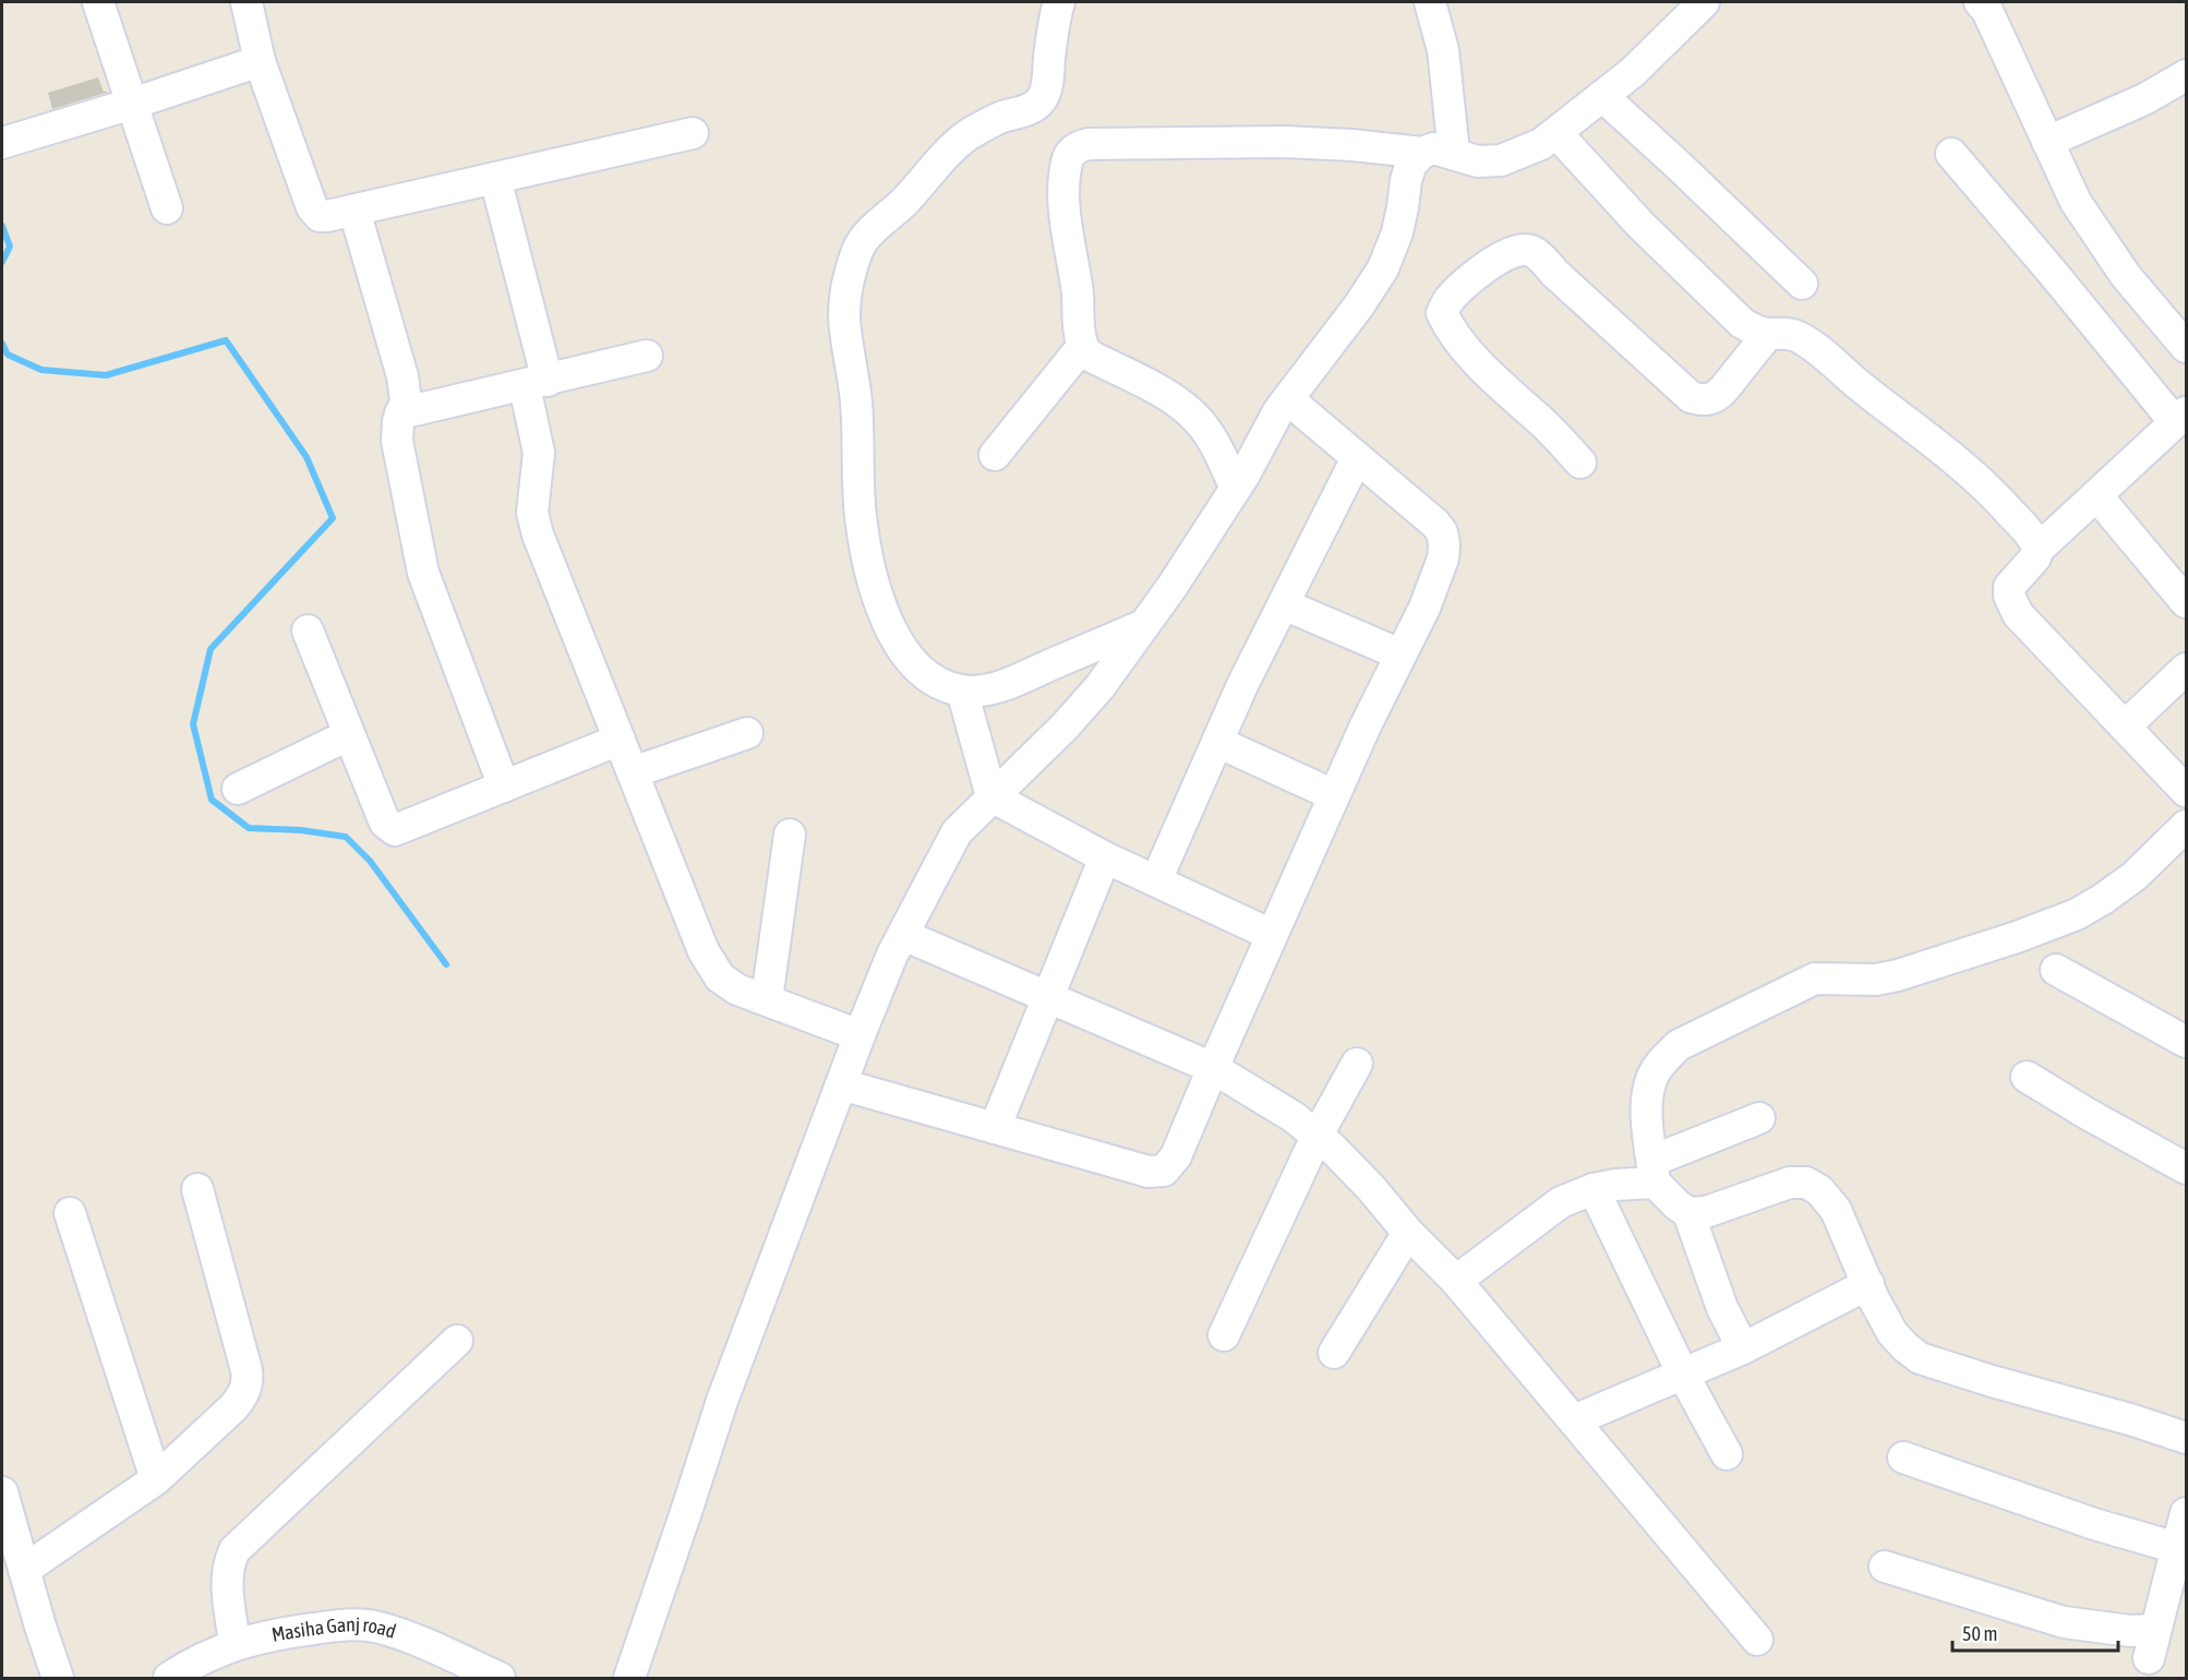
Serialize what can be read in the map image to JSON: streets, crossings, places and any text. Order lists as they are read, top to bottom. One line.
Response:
{"streets":{"street":["Masiha Ganj road"]},"scale_bar":"50 m"}
